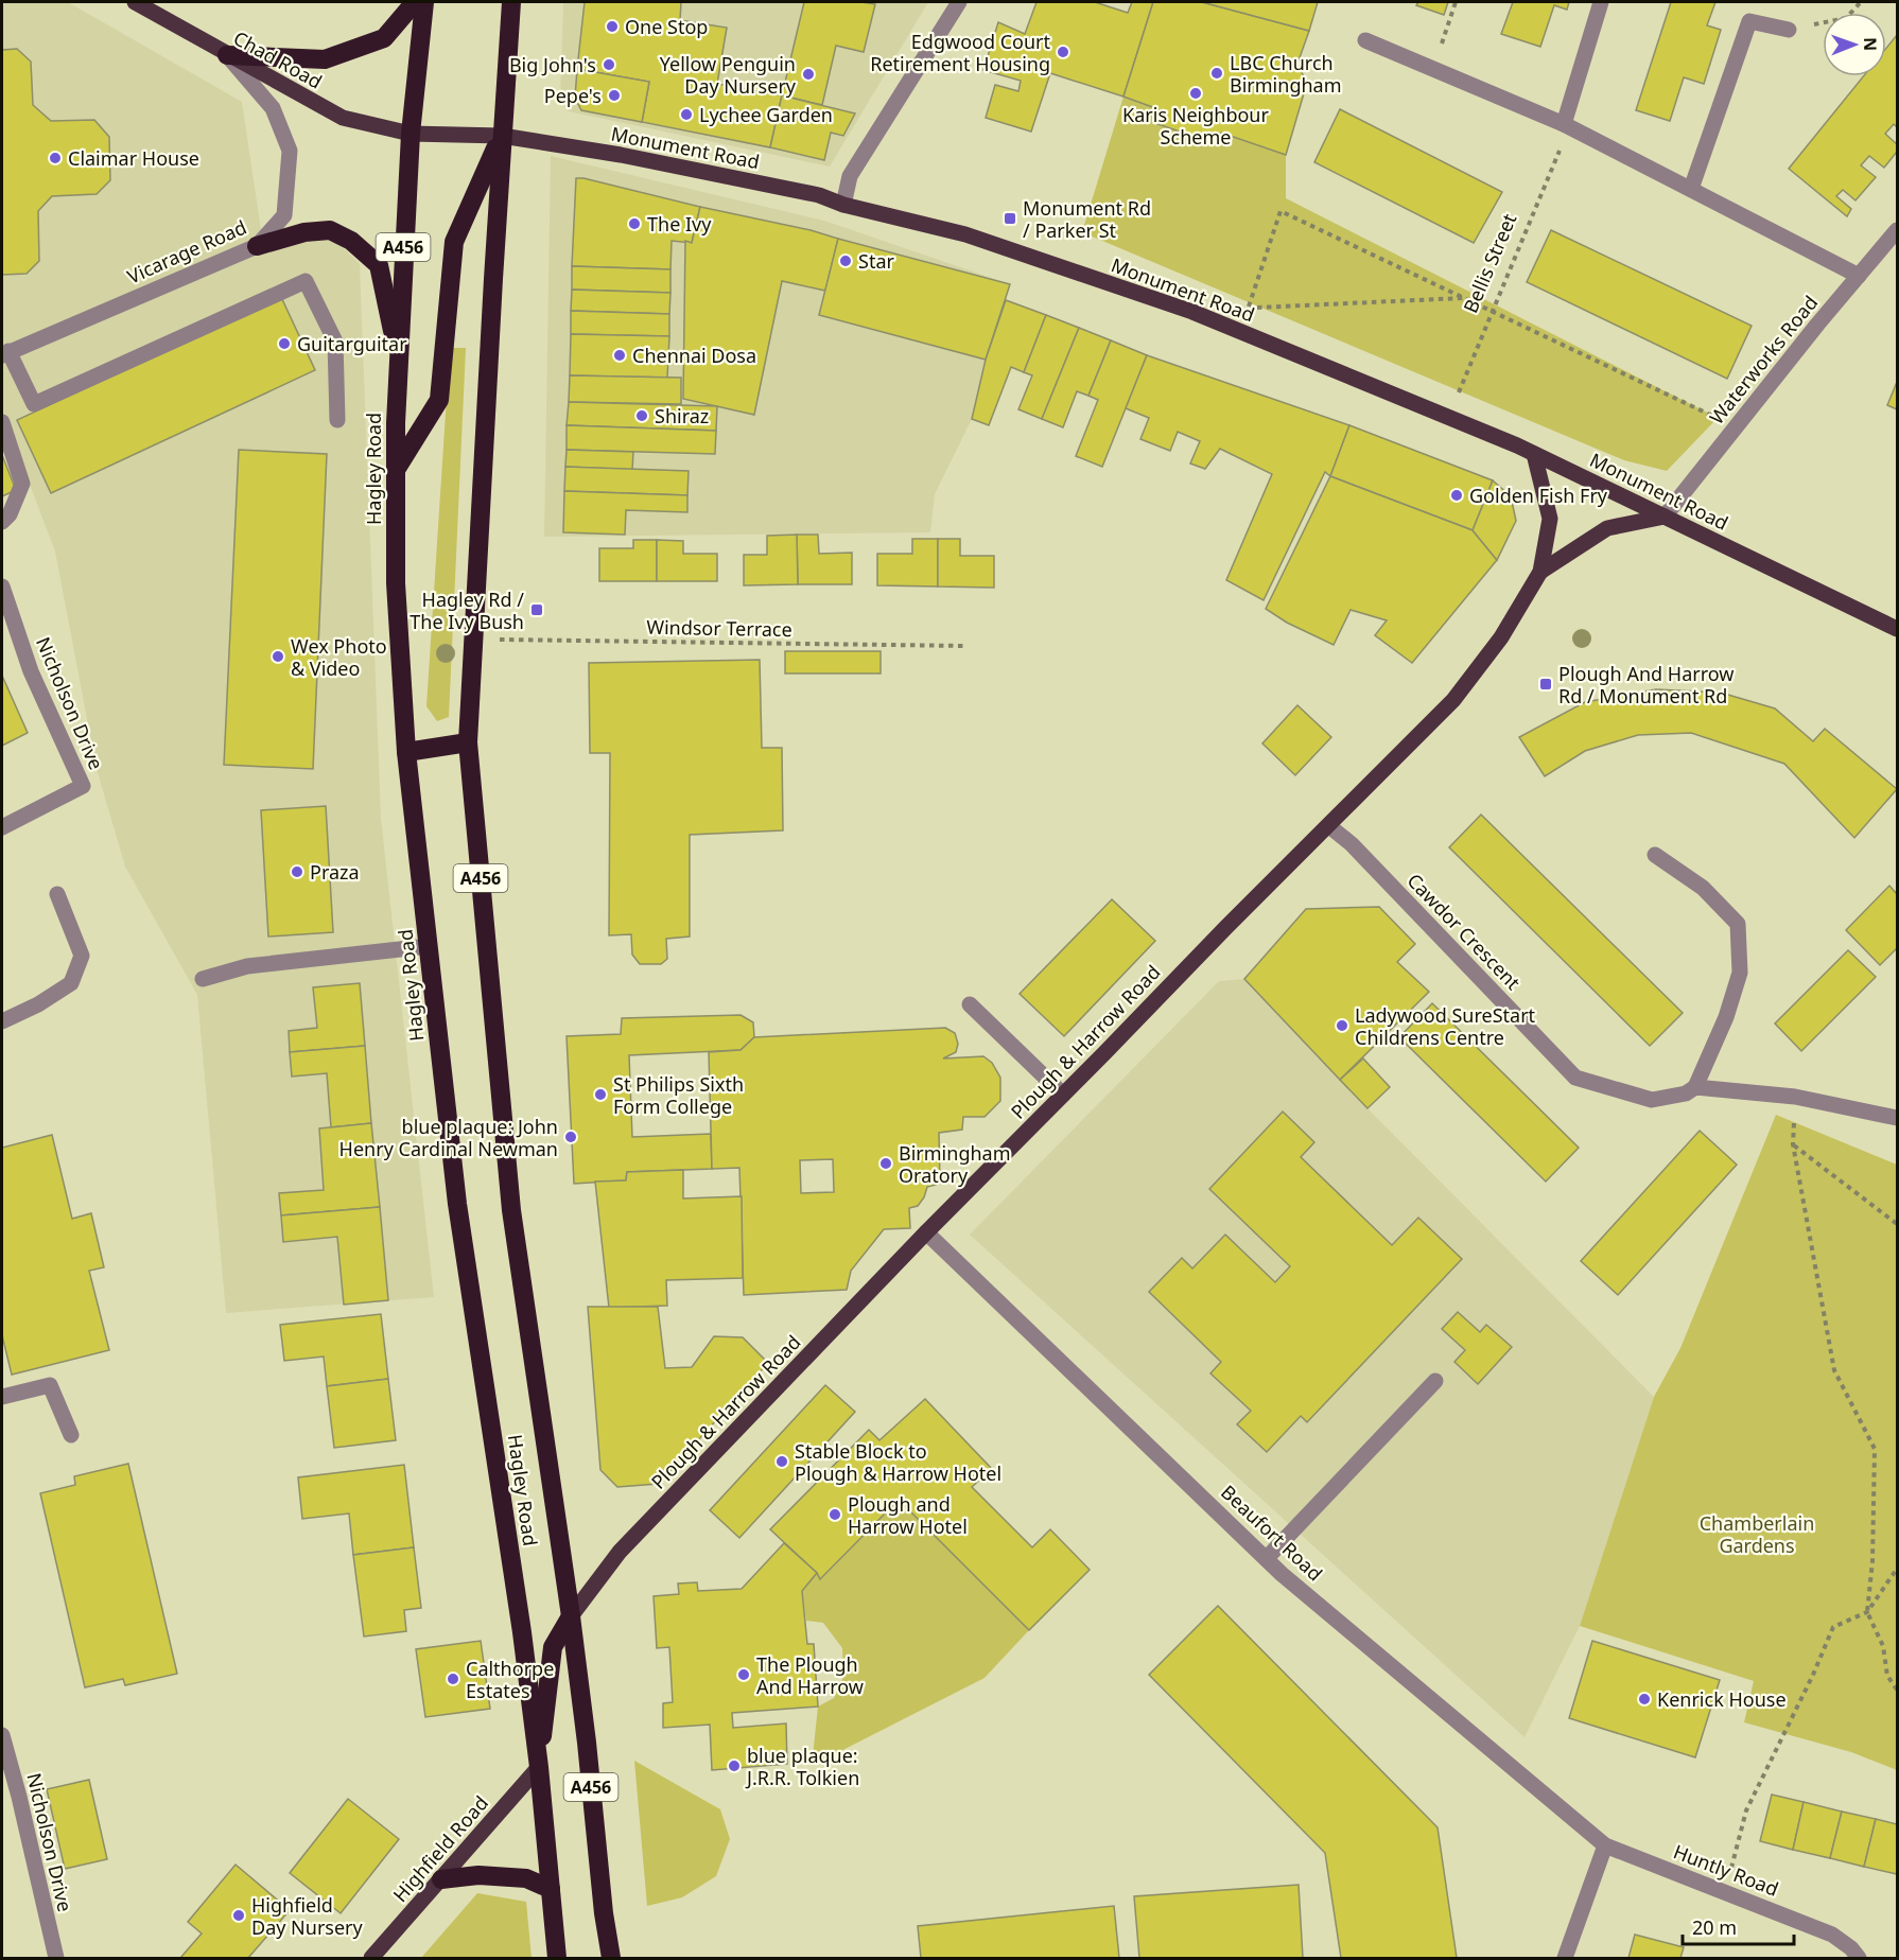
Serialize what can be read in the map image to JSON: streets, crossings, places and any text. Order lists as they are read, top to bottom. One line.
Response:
{"streets":{"highway":["A456","Hagley Road"],"main road":["Chad Road","Monument Road","Plough & Harrow Road","Highfield Road"],"street":["Vicarage Road","Waterworks Road","Nicholson Drive","Cawdor Crescent","Beaufort Road","Huntly Road"],"path":["Bellis Street","Windsor Terrace"]},"crossings":[["Chad Road","Monument Road"],["Chad Road","Vicarage Road"],["Chad Road","Hagley Road"],["Monument Road","Bellis Street"],["Monument Road","Waterworks Road"],["Monument Road","Hagley Road"],["Monument Road","Plough & Harrow Road"],["Waterworks Road","Plough & Harrow Road"],["Hagley Road","Windsor Terrace"],["Hagley Road","Plough & Harrow Road"],["Hagley Road","Highfield Road"],["Cawdor Crescent","Plough & Harrow Road"],["Plough & Harrow Road","Beaufort Road"],["Beaufort Road","Huntly Road"]],"parks":["Chamberlain Gardens"],"places":{"other":["One Stop","Edgwood Court Retirement Housing","Big John's","LBC Church Birmingham","Yellow Penguin Day Nursery","Karis Neighbour Scheme","Pepe's","Lychee Garden","Claimar House","The Ivy","Star","Guitarguitar","Chennai Dosa","Shiraz","Golden Fish Fry","Wex Photo & Video","Praza","Ladywood SureStart Childrens Centre","St Philips Sixth Form College","blue plaque: John Henry Cardinal Newman","Birmingham Oratory","Stable Block to Plough & Harrow Hotel","Plough and Harrow Hotel","The Plough And Harrow","Calthorpe Estates","Kenrick House","blue plaque: J.R.R. Tolkien","Highfield Day Nursery"],"transit":["Monument Rd / Parker St","Hagley Rd / The Ivy Bush","Plough And Harrow Rd / Monument Rd"]},"scale_bar":"20 m","north":"right"}
